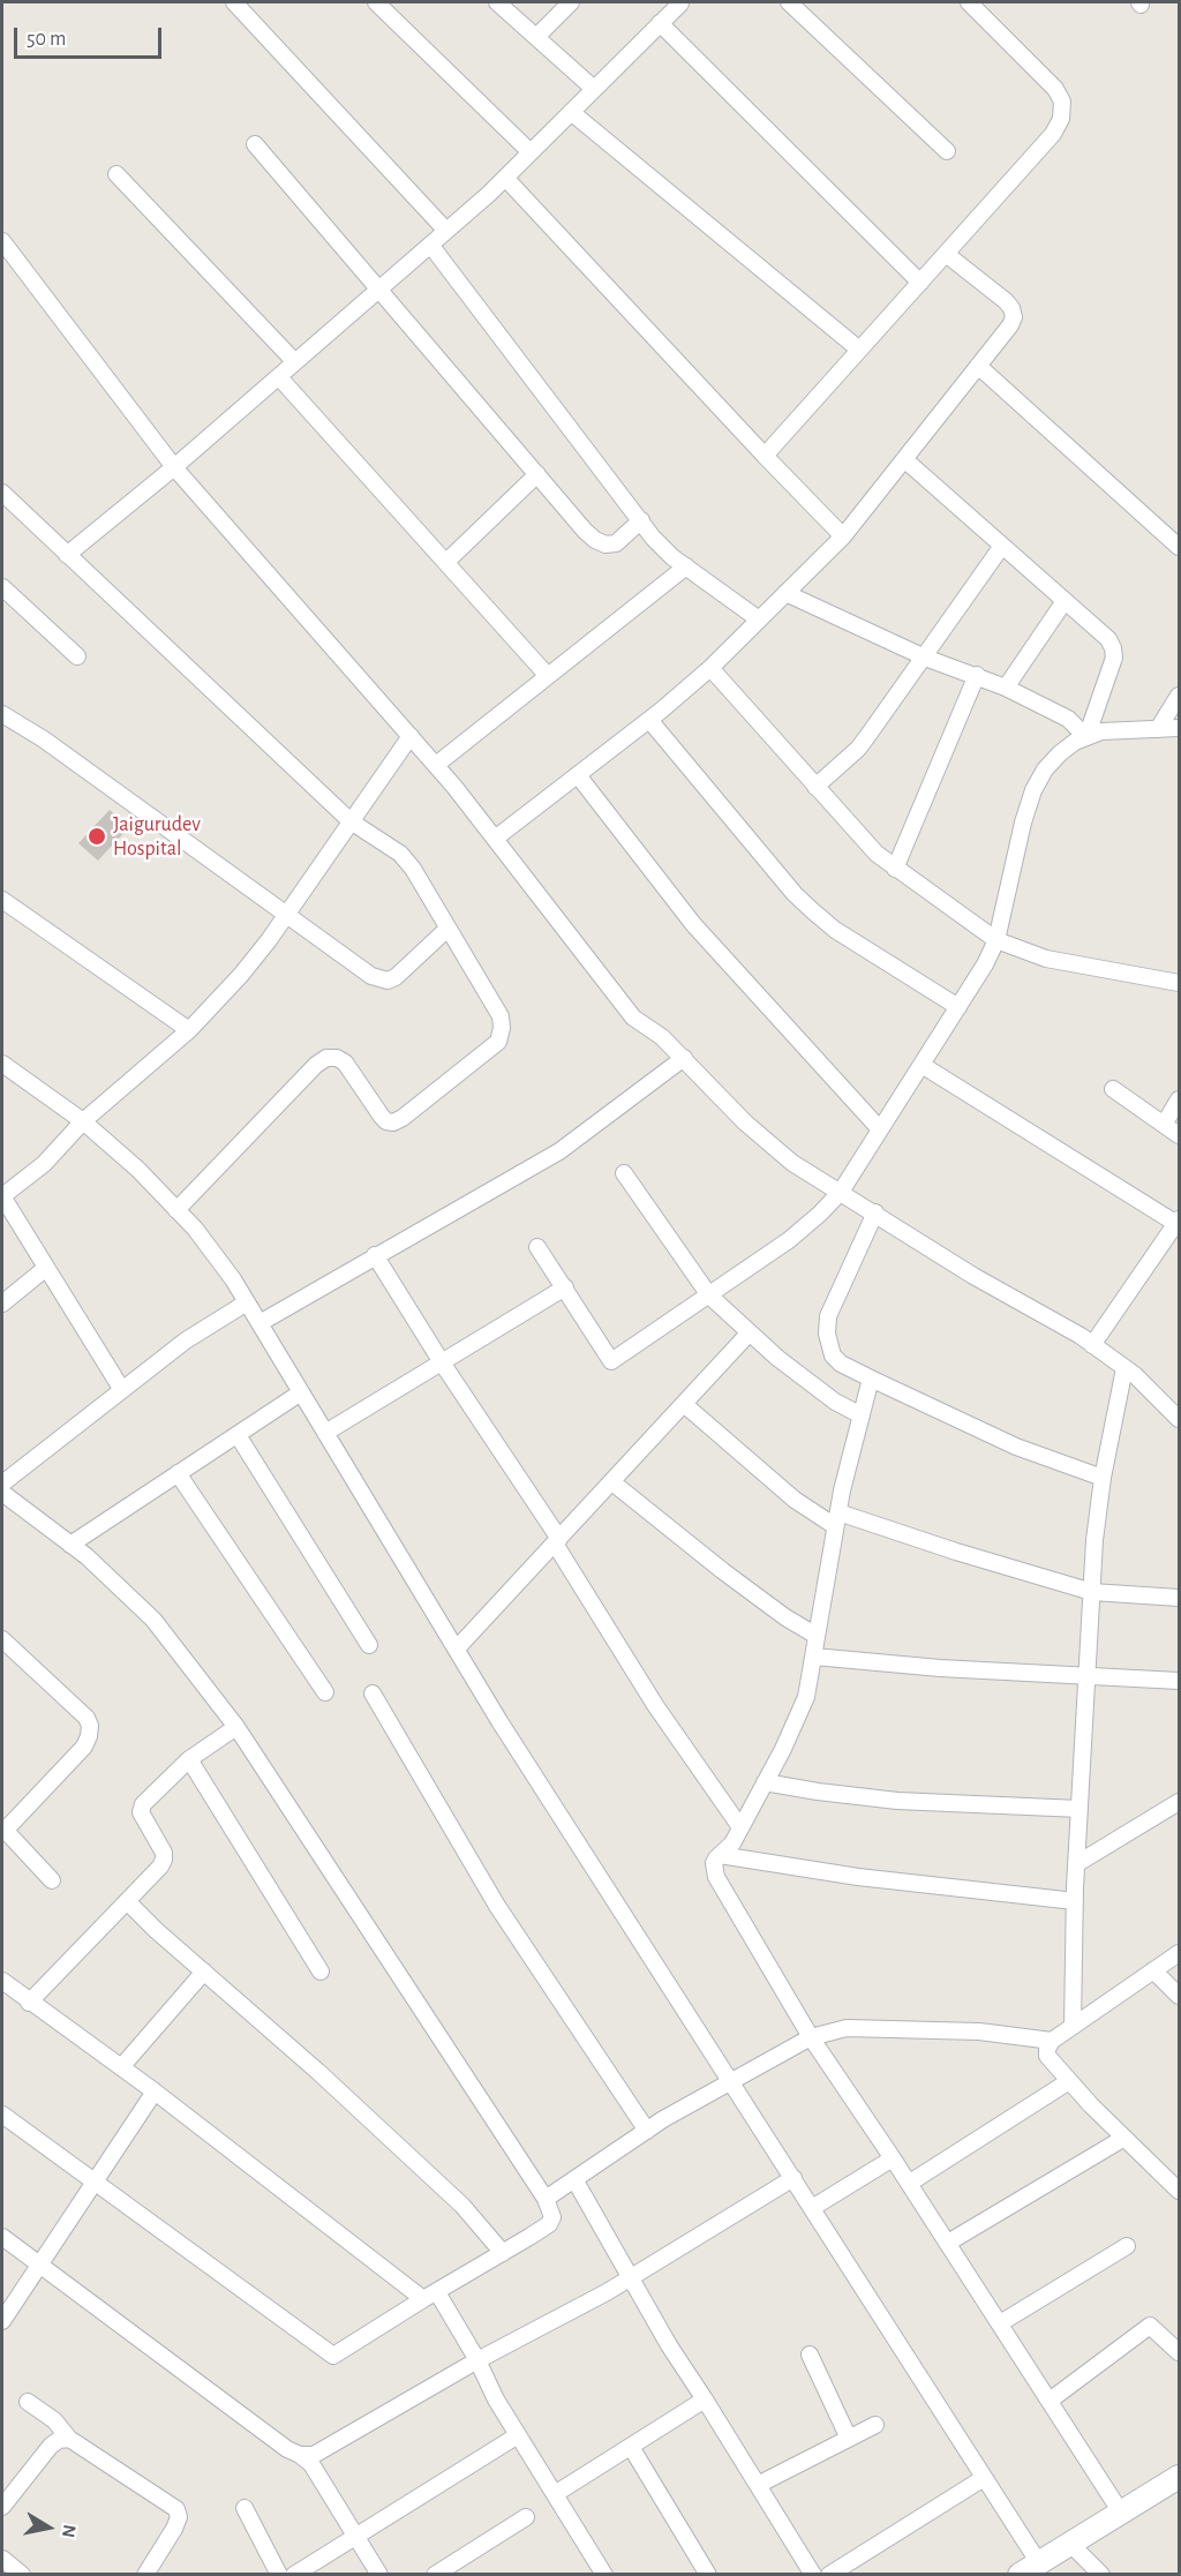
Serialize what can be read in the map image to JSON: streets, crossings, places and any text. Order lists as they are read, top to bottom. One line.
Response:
{"places":["Jaigurudev Hospital"],"scale_bar":"50 m","north":"right"}
